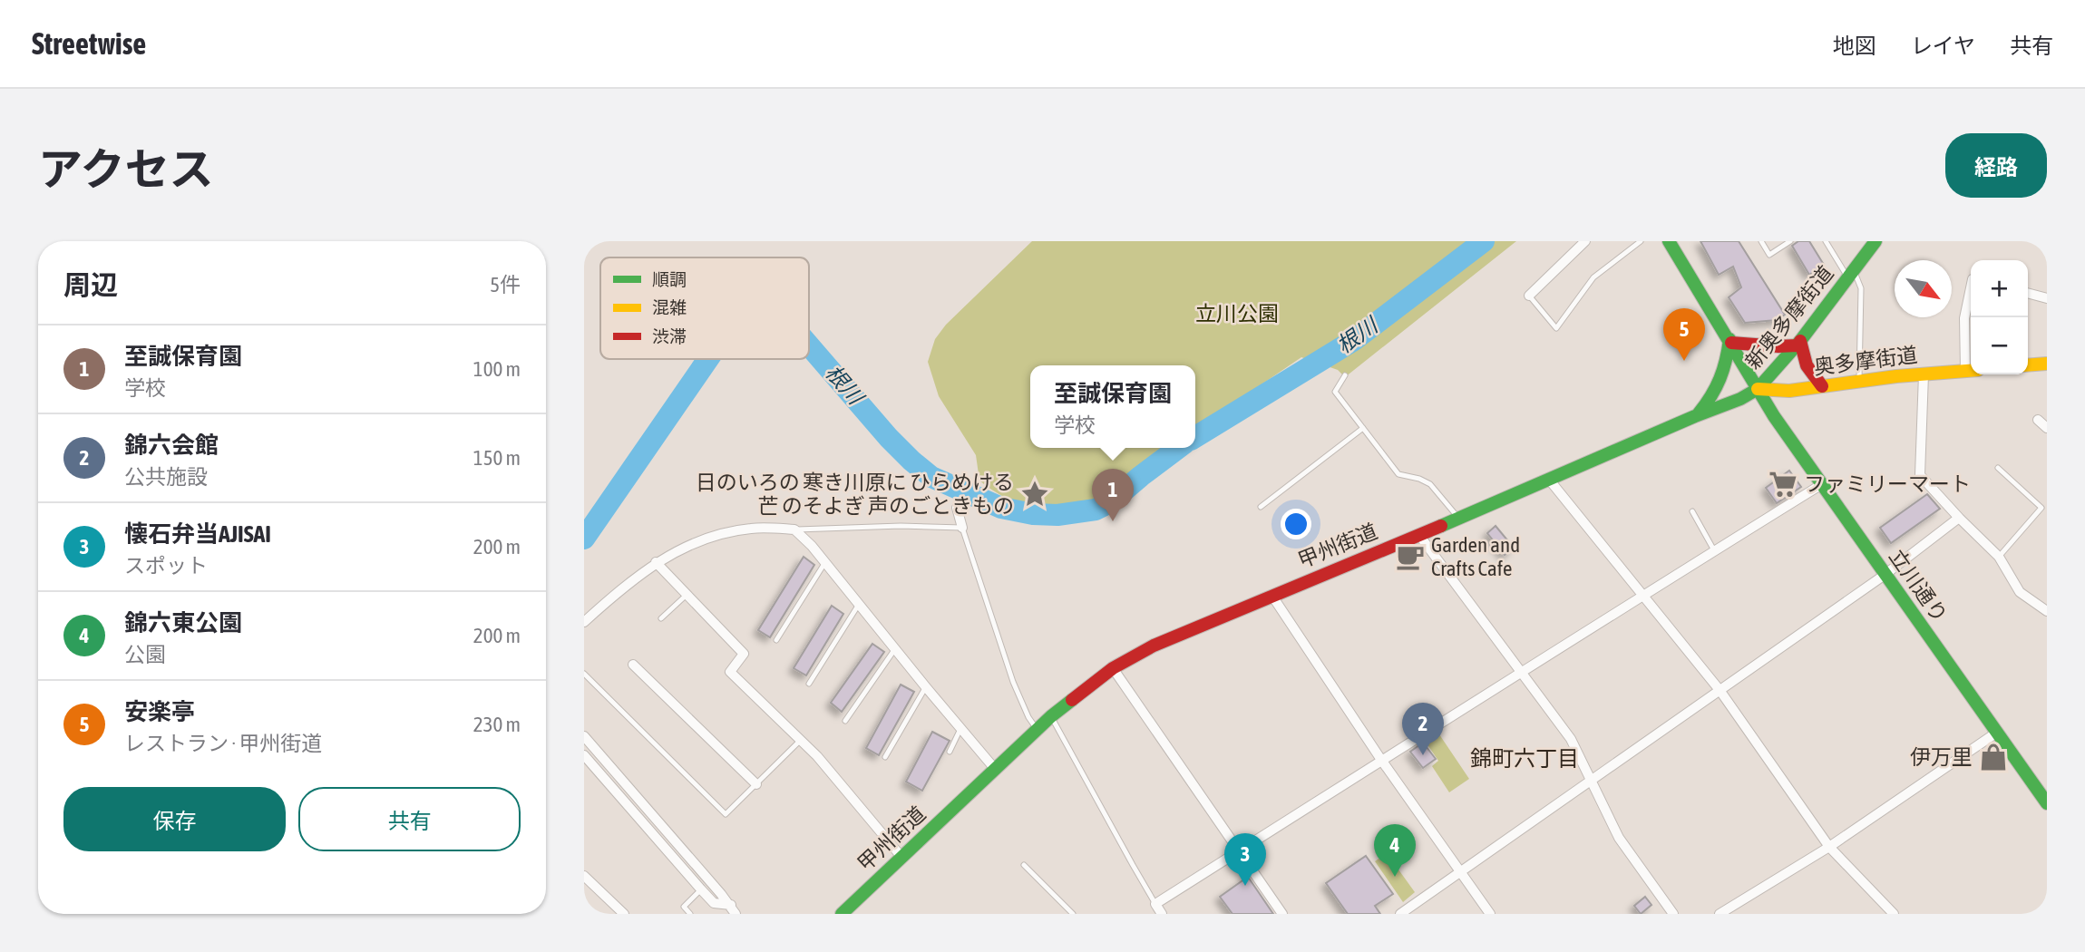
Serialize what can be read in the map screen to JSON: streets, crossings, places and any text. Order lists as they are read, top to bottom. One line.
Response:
{"streets":{"main road":["新奥多摩街道","奥多摩街道","甲州街道","立川通り"]},"crossings":[["新奥多摩街道","奥多摩街道"],["新奥多摩街道","甲州街道"],["新奥多摩街道","立川通り"],["奥多摩街道","甲州街道"],["奥多摩街道","立川通り"],["甲州街道","立川通り"]],"districts":["錦町六丁目"],"water":["根川"],"parks":["立川公園"],"places":{"supermarket":["ファミリーマート"],"place":["日のいろの 寒き川原に ひらめける 芒 のそよぎ 声のごときもの"],"cafe":["Garden and Crafts Cafe"],"shop":["伊万里"]},"legend":["順調","混雑","渋滞"],"north":"bottom right","page":{"header":"Streetwise","nav":["地図","レイヤ","共有"],"title":"アクセス","buttons":["経路",["保存","共有"]],"heading":["周辺","5件"],"map_buttons":["+","−"],"pins":["5","1","2","4","3"],"list":[{"mark":"1","name":"至誠保育園","note":"学校","value":"100 m"},{"mark":"2","name":"錦六会館","note":"公共施設","value":"150 m"},{"mark":"3","name":"懐石弁当AJISAI","note":"スポット","value":"200 m"},{"mark":"4","name":"錦六東公園","note":"公園","value":"200 m"},{"mark":"5","name":"安楽亭","note":"レストラン · 甲州街道","value":"230 m"}],"popup":["至誠保育園","学校"]}}
